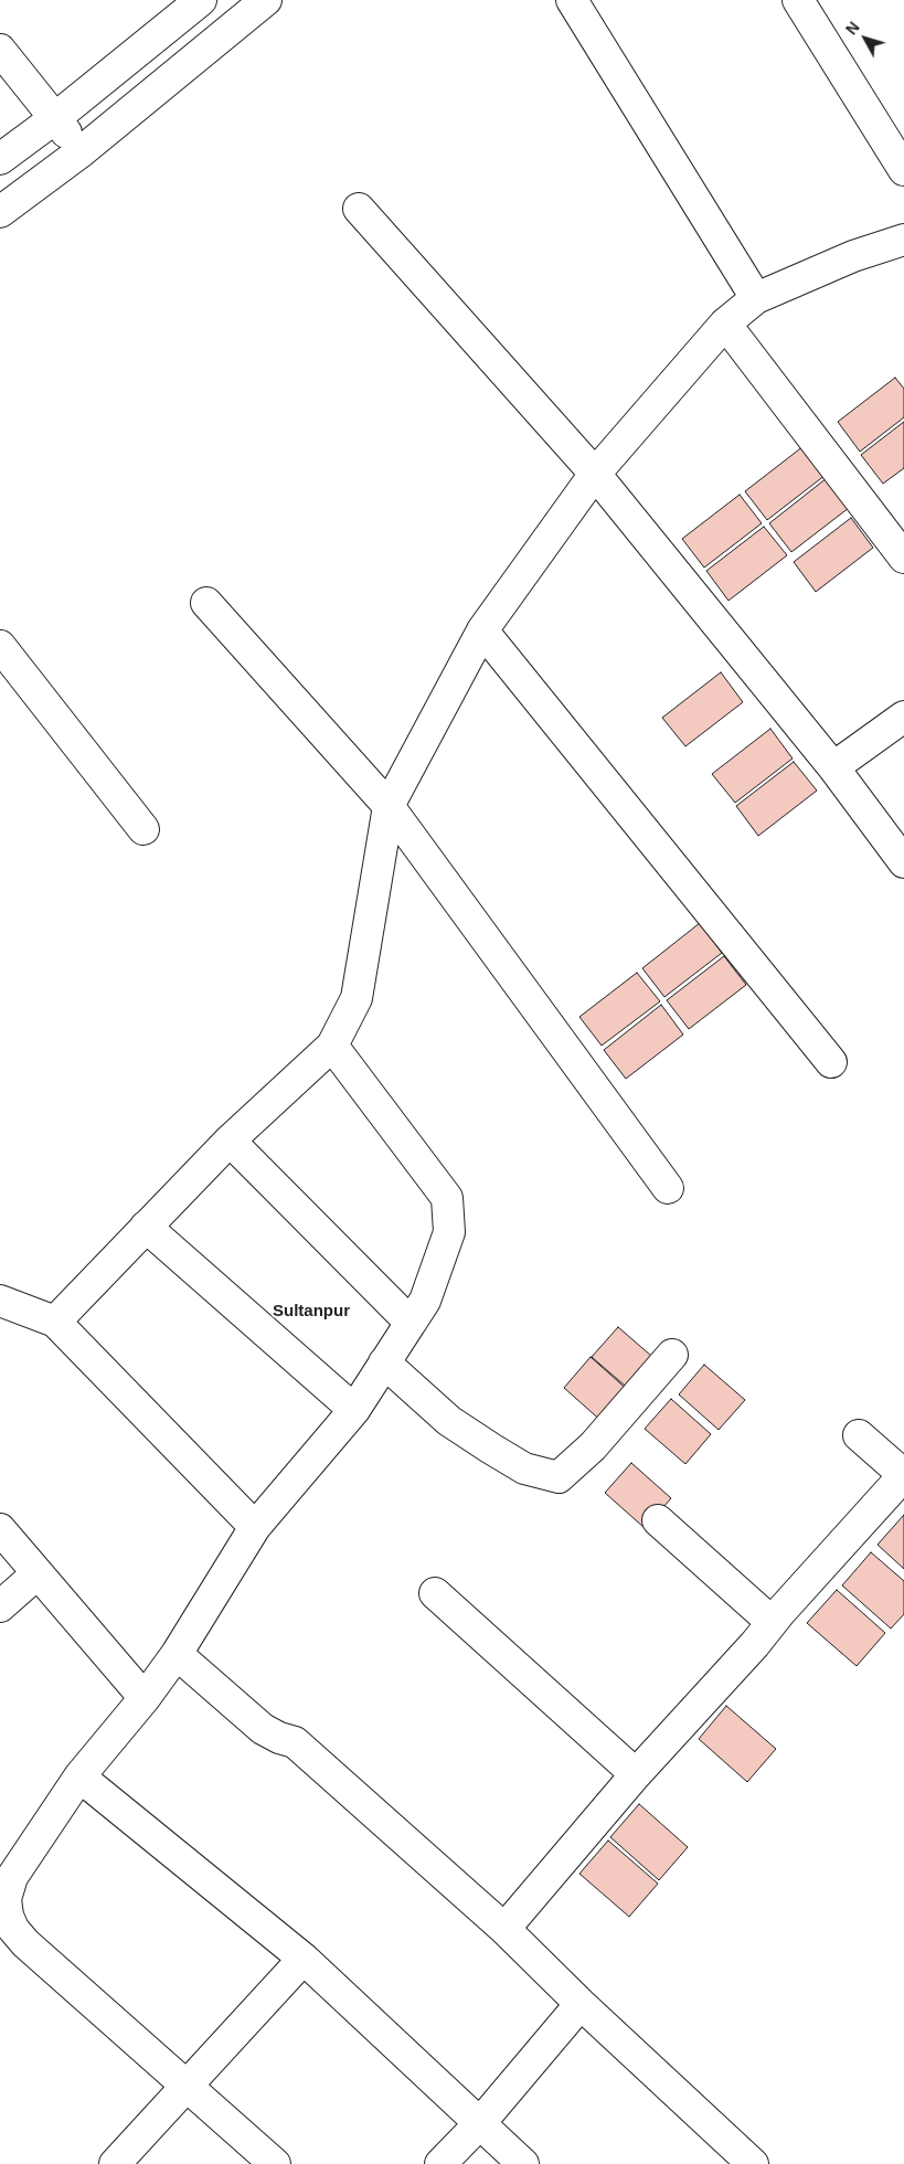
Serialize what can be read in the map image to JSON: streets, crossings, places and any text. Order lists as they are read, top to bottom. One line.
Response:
{"districts":["Sultanpur"],"north":"top left"}
